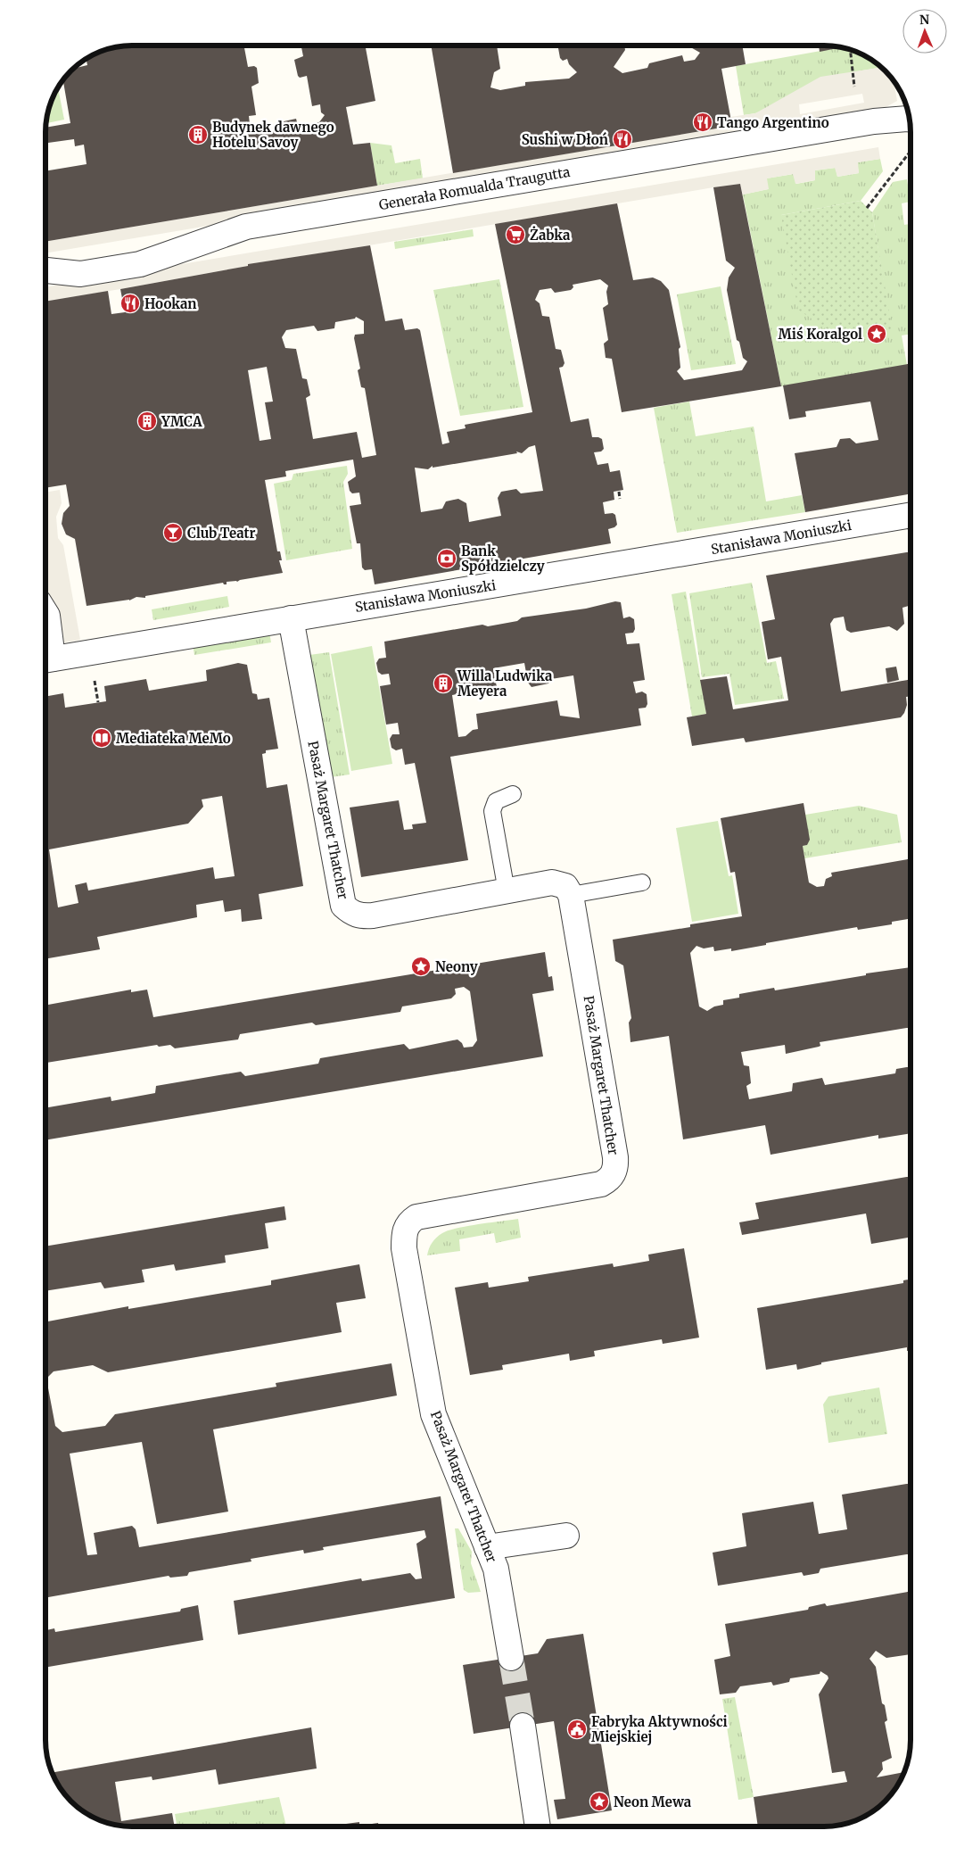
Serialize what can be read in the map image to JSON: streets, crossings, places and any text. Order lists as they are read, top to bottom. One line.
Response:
{"streets":{"street":["Generała Romualda Traugutta","Stanisława Moniuszki","Pasaż Margaret Thatcher"]},"crossings":[["Stanisława Moniuszki","Pasaż Margaret Thatcher"]],"places":{"restaurant":["Tango Argentino","Sushi w Dłoń","Hookan"],"building":["Budynek dawnego Hotelu Savoy","YMCA","Willa Ludwika Meyera"],"supermarket":["Żabka"],"place":["Miś Koralgol","Neony","Neon Mewa"],"bar":["Club Teatr"],"bank":["Bank Spółdzielczy"],"library":["Mediateka MeMo"],"public building":["Fabryka Aktywności Miejskiej"]},"north":"top"}
